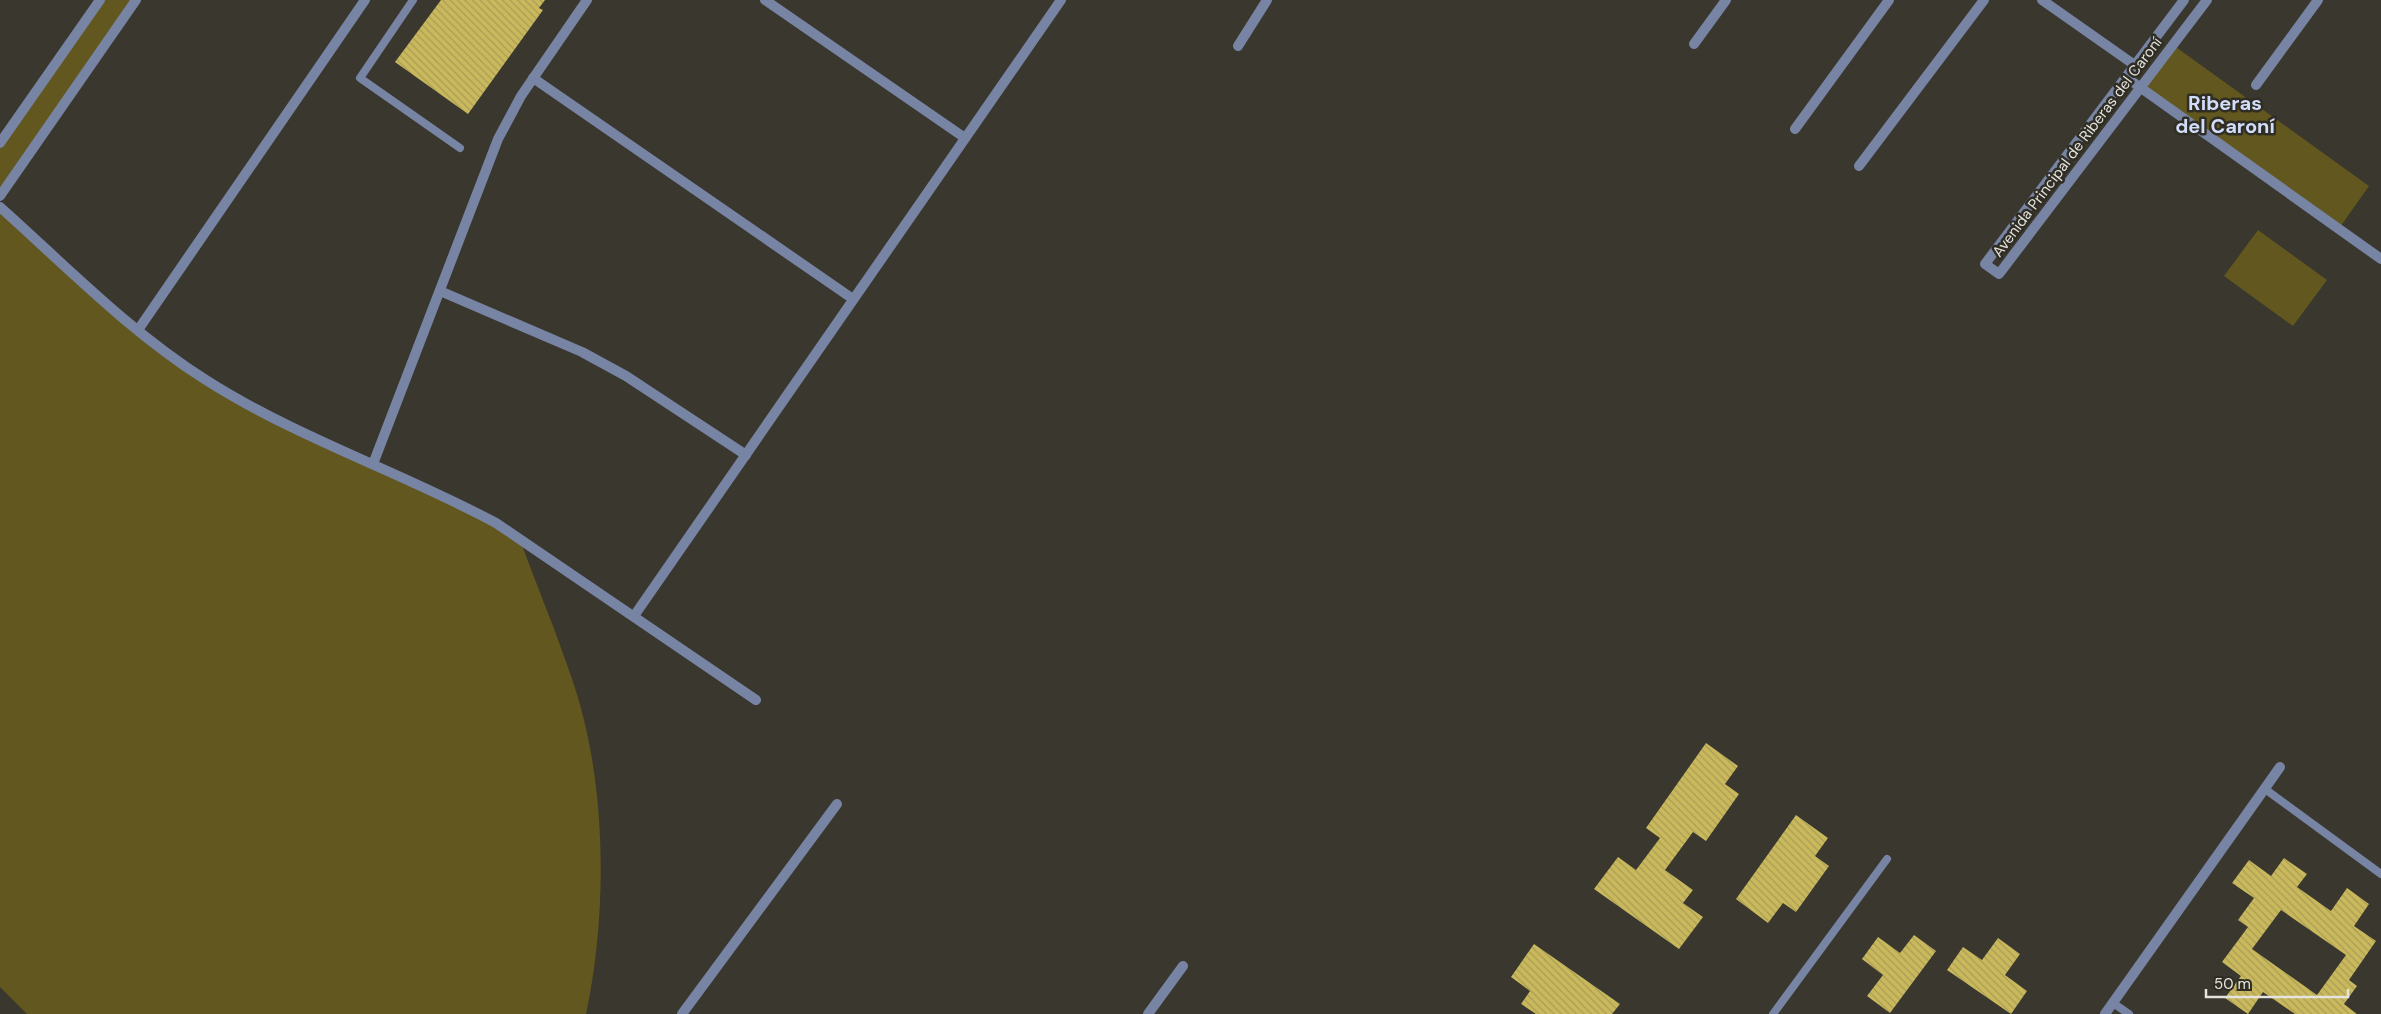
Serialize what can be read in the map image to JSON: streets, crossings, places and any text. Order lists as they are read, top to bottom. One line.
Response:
{"streets":{"street":["Avenida Principal de Riberas del Caroní"]},"districts":["Riberas del Caroní"],"scale_bar":"50 m"}
